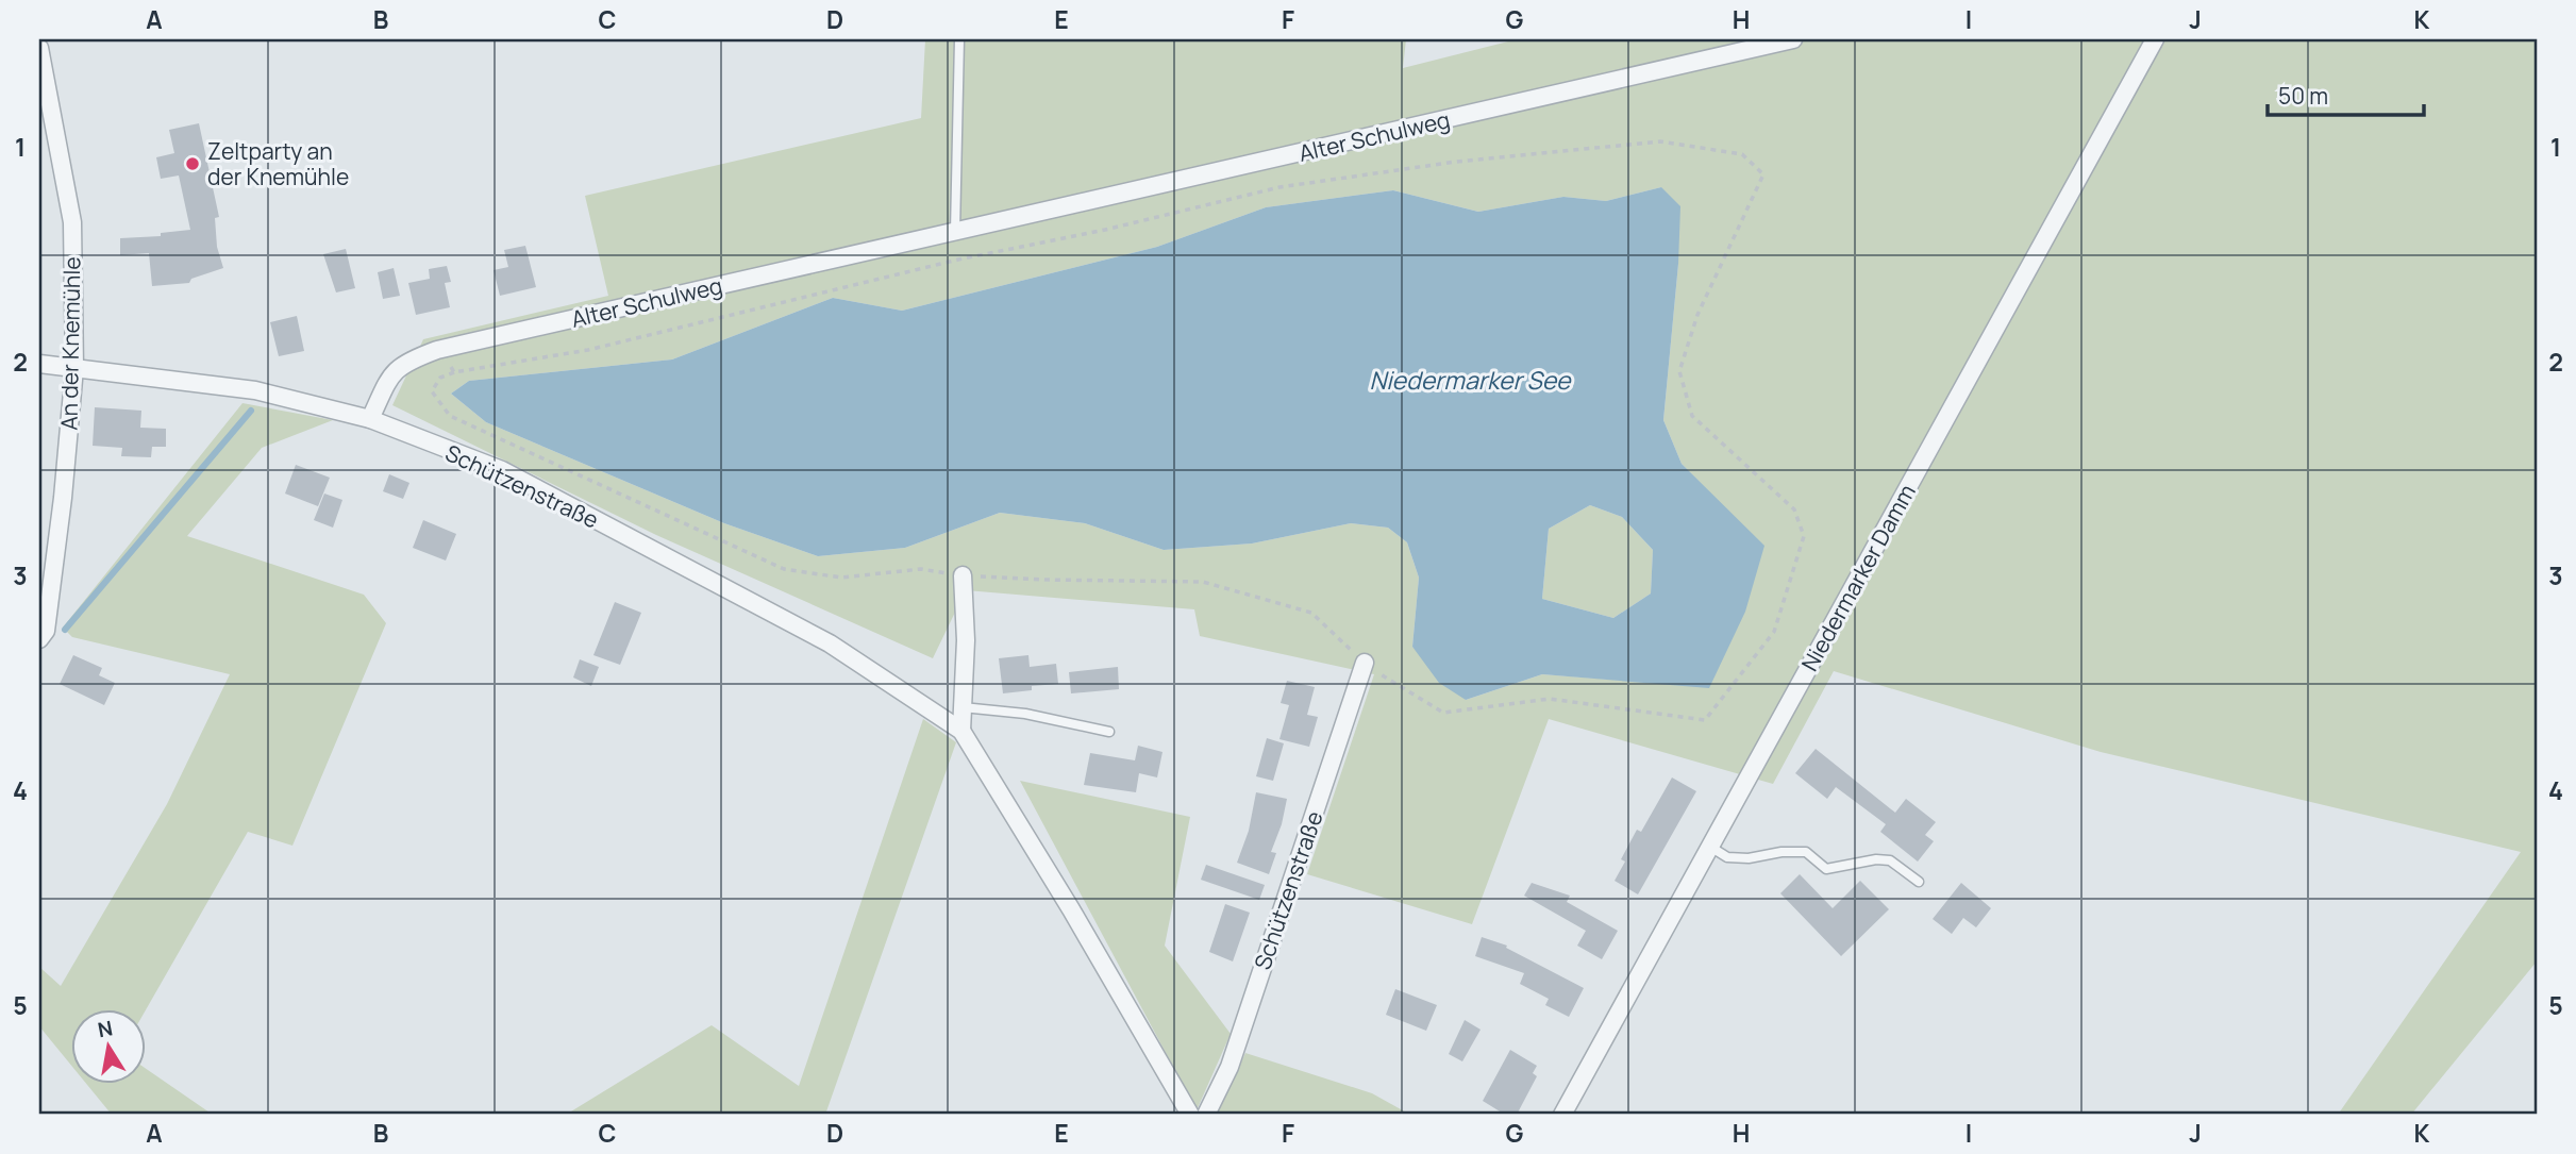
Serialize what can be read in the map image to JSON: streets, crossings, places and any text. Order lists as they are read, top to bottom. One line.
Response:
{"streets":{"street":["Alter Schulweg","An der Knemühle","Schützenstraße","Niedermarker Damm"]},"crossings":[["Alter Schulweg","Schützenstraße"],["An der Knemühle","Schützenstraße"]],"water":["Niedermarker See"],"places":["Zeltparty an der Knemühle"],"scale_bar":"50 m","north":"top","grid":{"columns":["A","B","C","D","E","F","G","H","I","J","K"],"rows":["1","2","3","4","5"]}}
